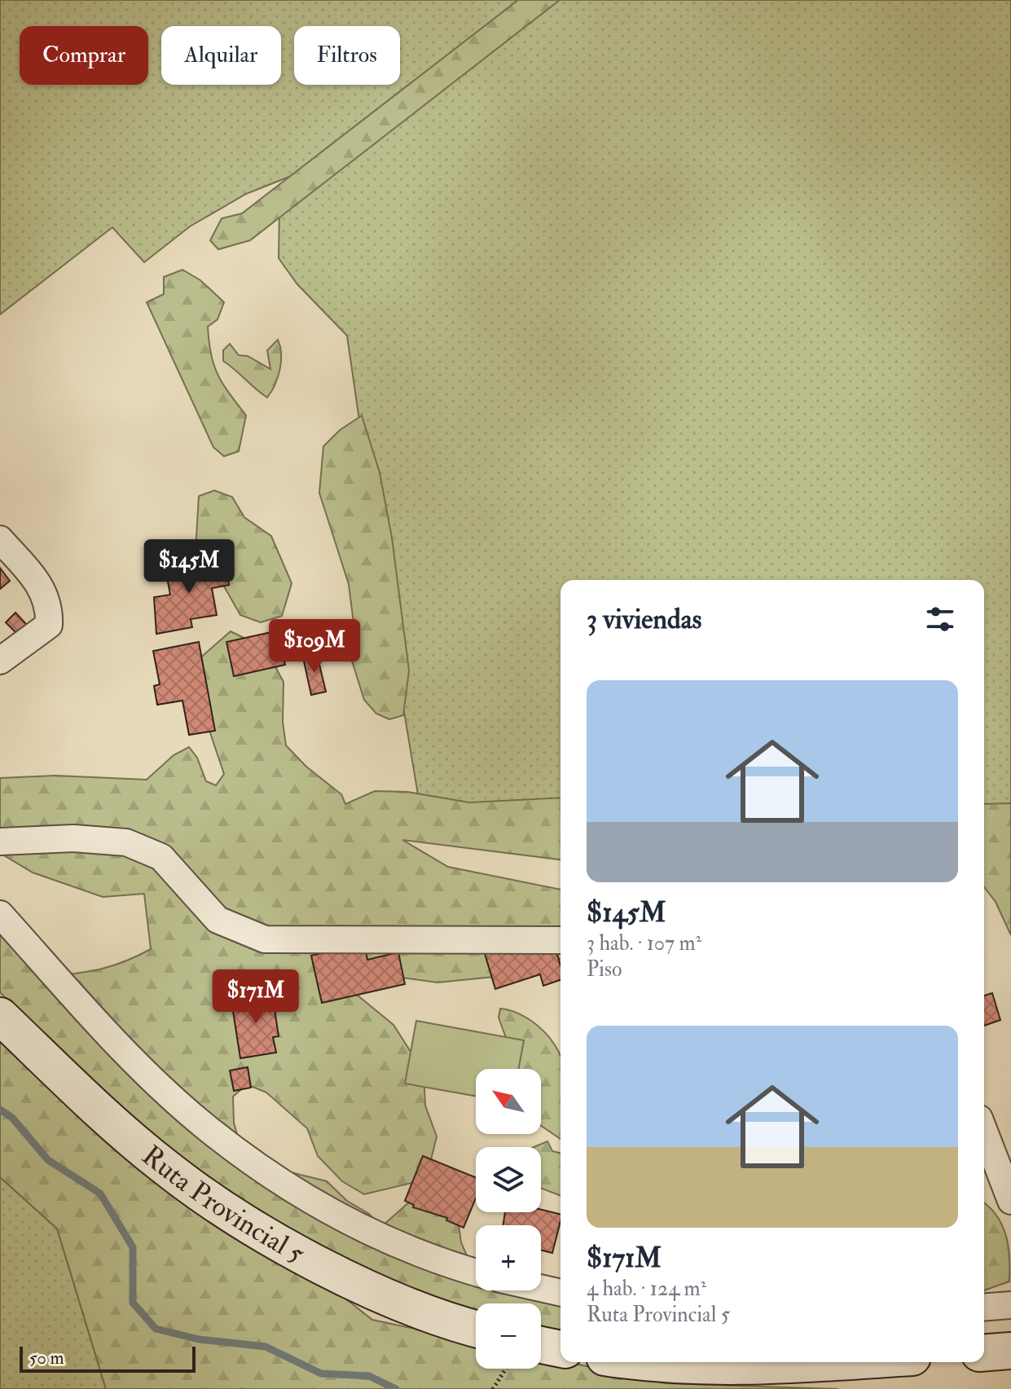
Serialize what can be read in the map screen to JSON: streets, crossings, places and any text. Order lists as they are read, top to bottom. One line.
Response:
{"streets":{"main road":["Ruta Provincial 5"]},"scale_bar":"50 m","north":"top left","page":{"chip":["Comprar","Alquilar","Filtros"],"price":["$145M","$109M","$171M"],"heading":"3 viviendas","list":[{"name":"$145M","note":"3 hab. · 107 m² · Piso"},{"name":"$171M","note":"4 hab. · 124 m² · Ruta Provincial 5"}],"map_buttons":["+","−"],"scale":"50 m"}}
